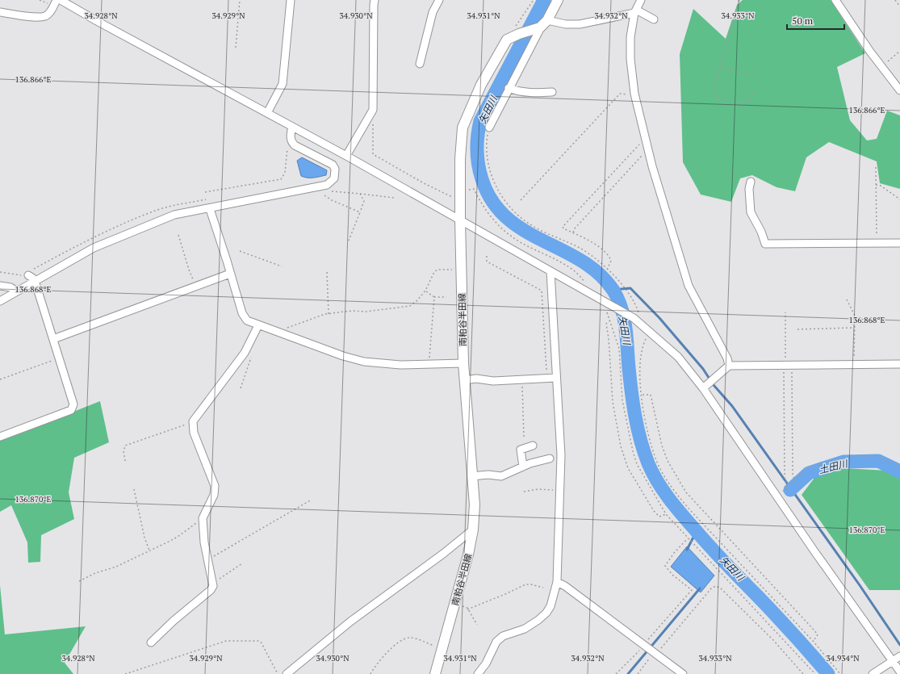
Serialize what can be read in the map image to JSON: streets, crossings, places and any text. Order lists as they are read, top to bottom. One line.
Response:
{"streets":{"main road":["南粕谷半田線"]},"water":["矢田川","土田川"],"scale_bar":"50 m","coordinates":["34.928°N","34.929°N","34.930°N","34.931°N","34.932°N","34.933°N","136.866°E","136.868°E","136.870°E","34.934°N"]}
